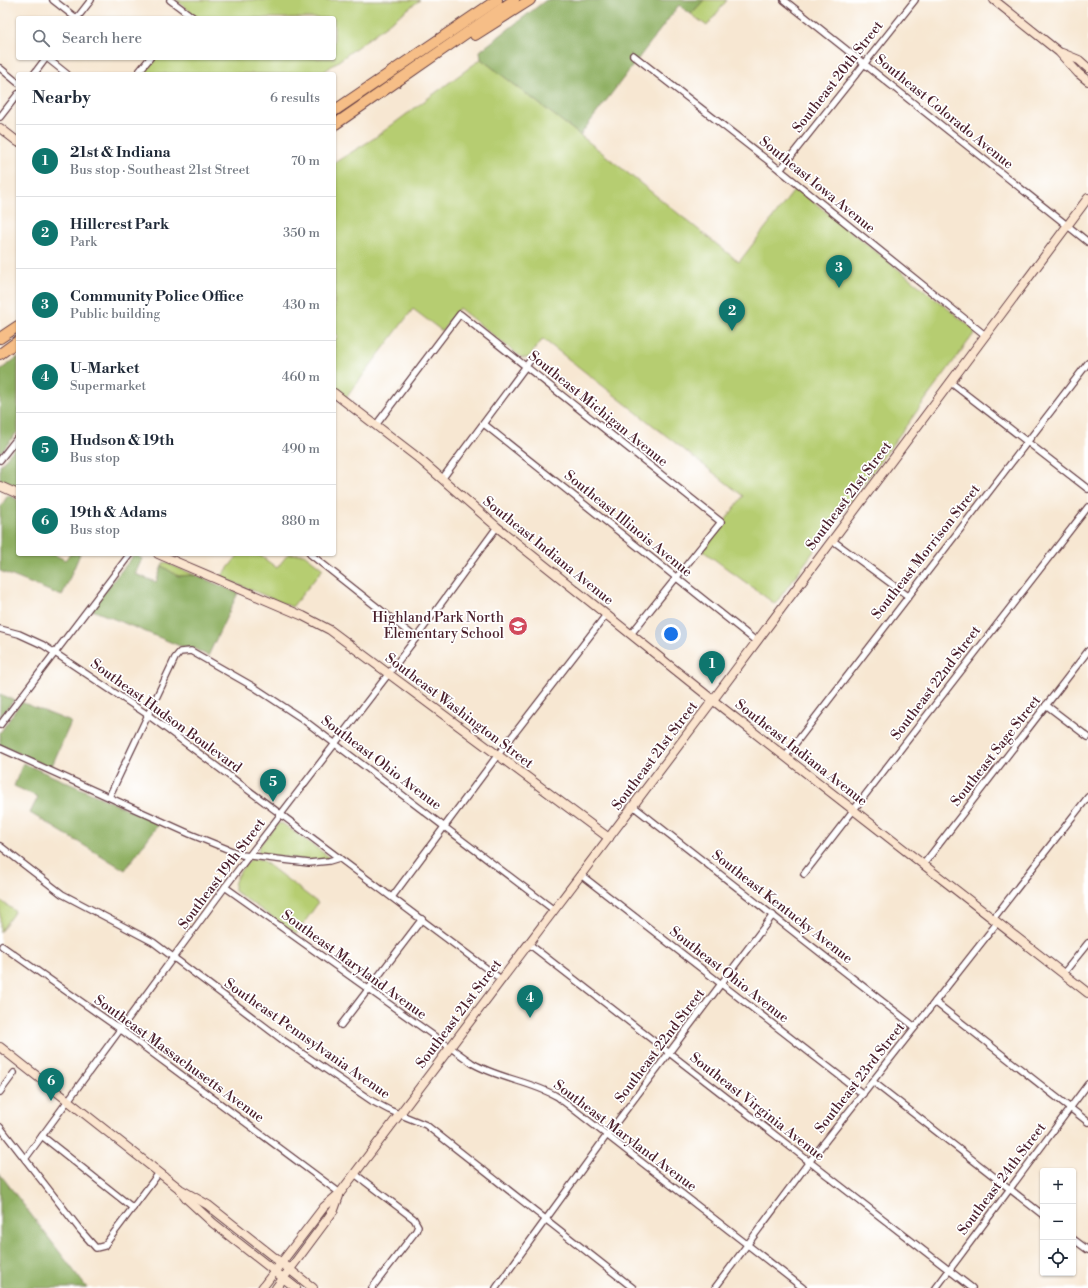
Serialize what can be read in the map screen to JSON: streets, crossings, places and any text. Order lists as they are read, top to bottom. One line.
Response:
{"streets":{"main road":["Southeast 21st Street","Southeast Indiana Avenue","Southeast Washington Street"],"street":["Southeast 20th Street","Southeast Colorado Avenue","Southeast Iowa Avenue","Southeast Michigan Avenue","Southeast Illinois Avenue","Southeast Morrison Street","Southeast 22nd Street","Southeast Hudson Boulevard","Southeast Sage Street","Southeast Ohio Avenue","Southeast 19th Street","Southeast Kentucky Avenue","Southeast Maryland Avenue","Southeast Pennsylvania Avenue","Southeast Massachusetts Avenue","Southeast 23rd Street","Southeast Virginia Avenue","Southeast 24th Street"]},"crossings":[["Southeast 20th Street","Southeast Colorado Avenue"],["Southeast 20th Street","Southeast Iowa Avenue"],["Southeast Colorado Avenue","Southeast 21st Street"],["Southeast Iowa Avenue","Southeast 21st Street"],["Southeast Michigan Avenue","Southeast Illinois Avenue"],["Southeast Michigan Avenue","Southeast Indiana Avenue"],["Southeast 21st Street","Southeast Illinois Avenue"],["Southeast 21st Street","Southeast Indiana Avenue"],["Southeast 21st Street","Southeast Washington Street"],["Southeast 21st Street","Southeast Hudson Boulevard"],["Southeast 21st Street","Southeast Ohio Avenue"],["Southeast 21st Street","Southeast Kentucky Avenue"],["Southeast 21st Street","Southeast Maryland Avenue"],["Southeast 21st Street","Southeast Pennsylvania Avenue"],["Southeast 21st Street","Southeast Massachusetts Avenue"],["Southeast 21st Street","Southeast Virginia Avenue"],["Southeast Indiana Avenue","Southeast Morrison Street"],["Southeast Indiana Avenue","Southeast 22nd Street"],["Southeast Indiana Avenue","Southeast Sage Street"],["Southeast Indiana Avenue","Southeast 19th Street"],["Southeast Indiana Avenue","Southeast 23rd Street"],["Southeast 22nd Street","Southeast Ohio Avenue"],["Southeast 22nd Street","Southeast Kentucky Avenue"],["Southeast 22nd Street","Southeast Maryland Avenue"],["Southeast 22nd Street","Southeast Pennsylvania Avenue"],["Southeast 22nd Street","Southeast Virginia Avenue"],["Southeast Washington Street","Southeast 19th Street"],["Southeast Hudson Boulevard","Southeast Ohio Avenue"],["Southeast Hudson Boulevard","Southeast 19th Street"],["Southeast Ohio Avenue","Southeast 19th Street"],["Southeast Ohio Avenue","Southeast 23rd Street"],["Southeast 19th Street","Southeast Maryland Avenue"],["Southeast 19th Street","Southeast Pennsylvania Avenue"],["Southeast 19th Street","Southeast Massachusetts Avenue"],["Southeast Kentucky Avenue","Southeast 23rd Street"],["Southeast Maryland Avenue","Southeast 23rd Street"],["Southeast 23rd Street","Southeast Virginia Avenue"],["Southeast Virginia Avenue","Southeast 24th Street"]],"places":{"school or university":["Highland Park North Elementary School"]},"page":{"search":"Search here","heading":["Nearby","6 results"],"list":[{"mark":"1","name":"21st & Indiana","note":"Bus stop · Southeast 21st Street","value":"70 m"},{"mark":"2","name":"Hillcrest Park","note":"Park","value":"350 m"},{"mark":"3","name":"Community Police Office","note":"Public building","value":"430 m"},{"mark":"4","name":"U-Market","note":"Supermarket","value":"460 m"},{"mark":"5","name":"Hudson & 19th","note":"Bus stop","value":"490 m"},{"mark":"6","name":"19th & Adams","note":"Bus stop","value":"880 m"}],"pins":["3","2","1","5","4","6"],"map_buttons":["+","−"]}}
